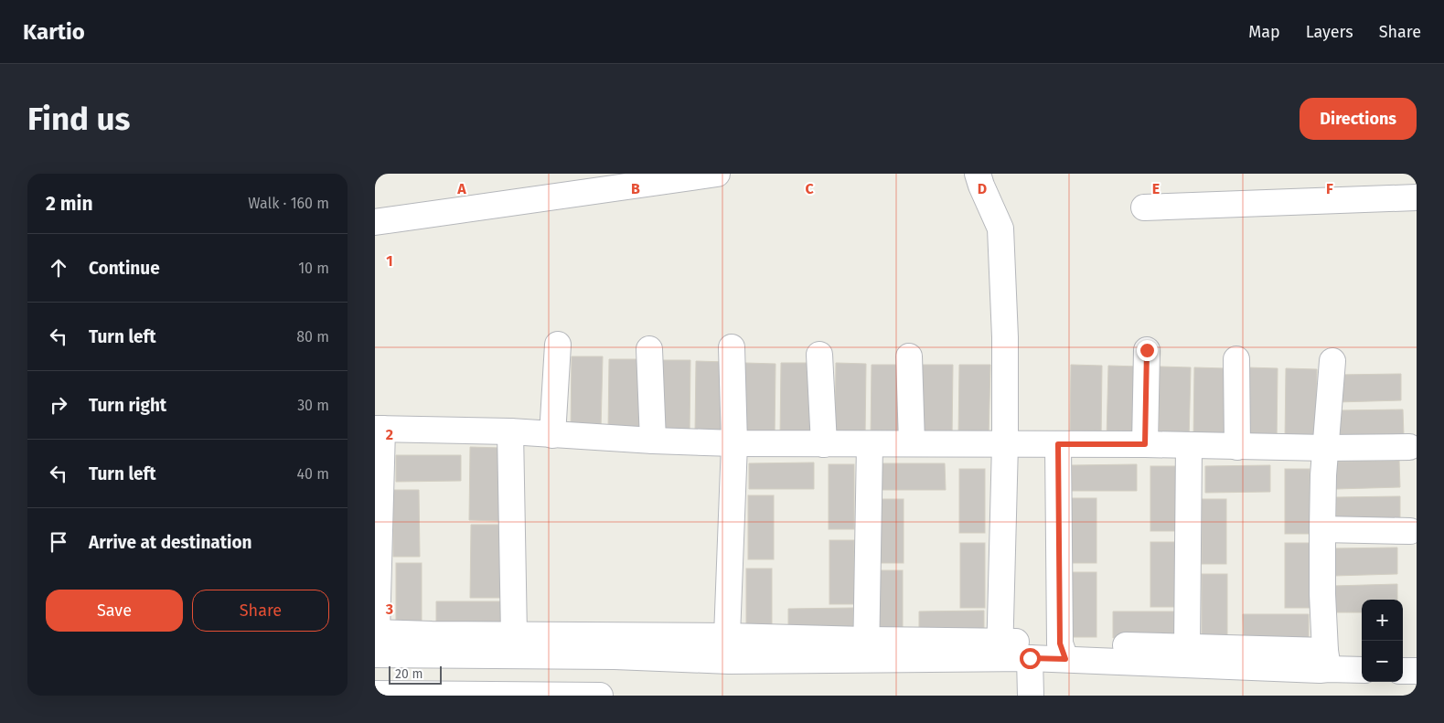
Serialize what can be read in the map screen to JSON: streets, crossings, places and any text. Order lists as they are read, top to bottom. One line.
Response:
{"scale_bar":"20 m","page":{"header":"Kartio","nav":["Map","Layers","Share"],"buttons":["Directions",["Save","Share"]],"title":"Find us","heading":["2 min","Walk · 160 m"],"list":[["Continue","10 m"],["Turn left","80 m"],["Turn right","30 m"],["Turn left","40 m"],"Arrive at destination"],"map_buttons":["+","−"],"scale":"20 m"},"grid":{"columns":["A","B","C","D","E","F"],"rows":["1","2","3"]}}
